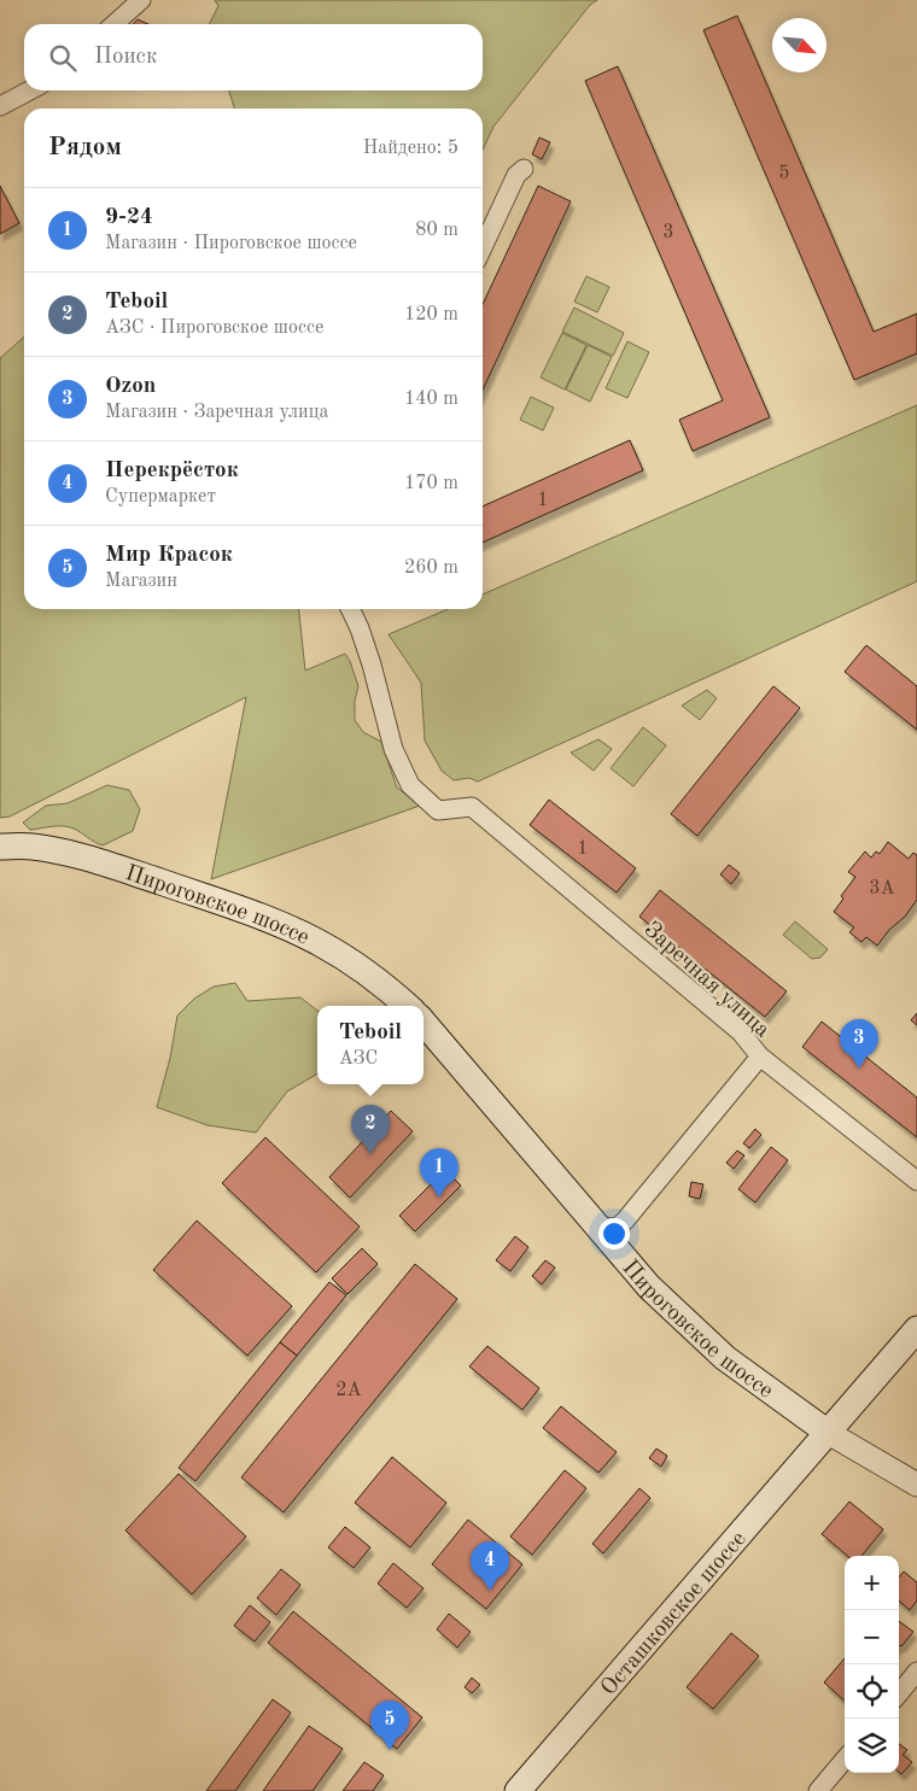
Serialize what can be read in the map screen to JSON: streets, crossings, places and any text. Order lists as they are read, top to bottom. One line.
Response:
{"streets":{"main road":["Пироговское шоссе","Осташковское шоссе"],"street":["Заречная улица"]},"crossings":[["Пироговское шоссе","Осташковское шоссе"]],"house_numbers":["5","3","1","1","3А","2А"],"north":"bottom right","page":{"search":"Поиск","heading":["Рядом","Найдено: 5"],"list":[{"mark":"1","name":"9-24","note":"Магазин · Пироговское шоссе","value":"80 m"},{"mark":"2","name":"Teboil","note":"АЗС · Пироговское шоссе","value":"120 m"},{"mark":"3","name":"Ozon","note":"Магазин · Заречная улица","value":"140 m"},{"mark":"4","name":"Перекрёсток","note":"Супермаркет","value":"170 m"},{"mark":"5","name":"Мир Красок","note":"Магазин","value":"260 m"}],"popup":["Teboil","АЗС"],"pins":["3","2","1","4","5"],"map_buttons":["+","−"]}}
